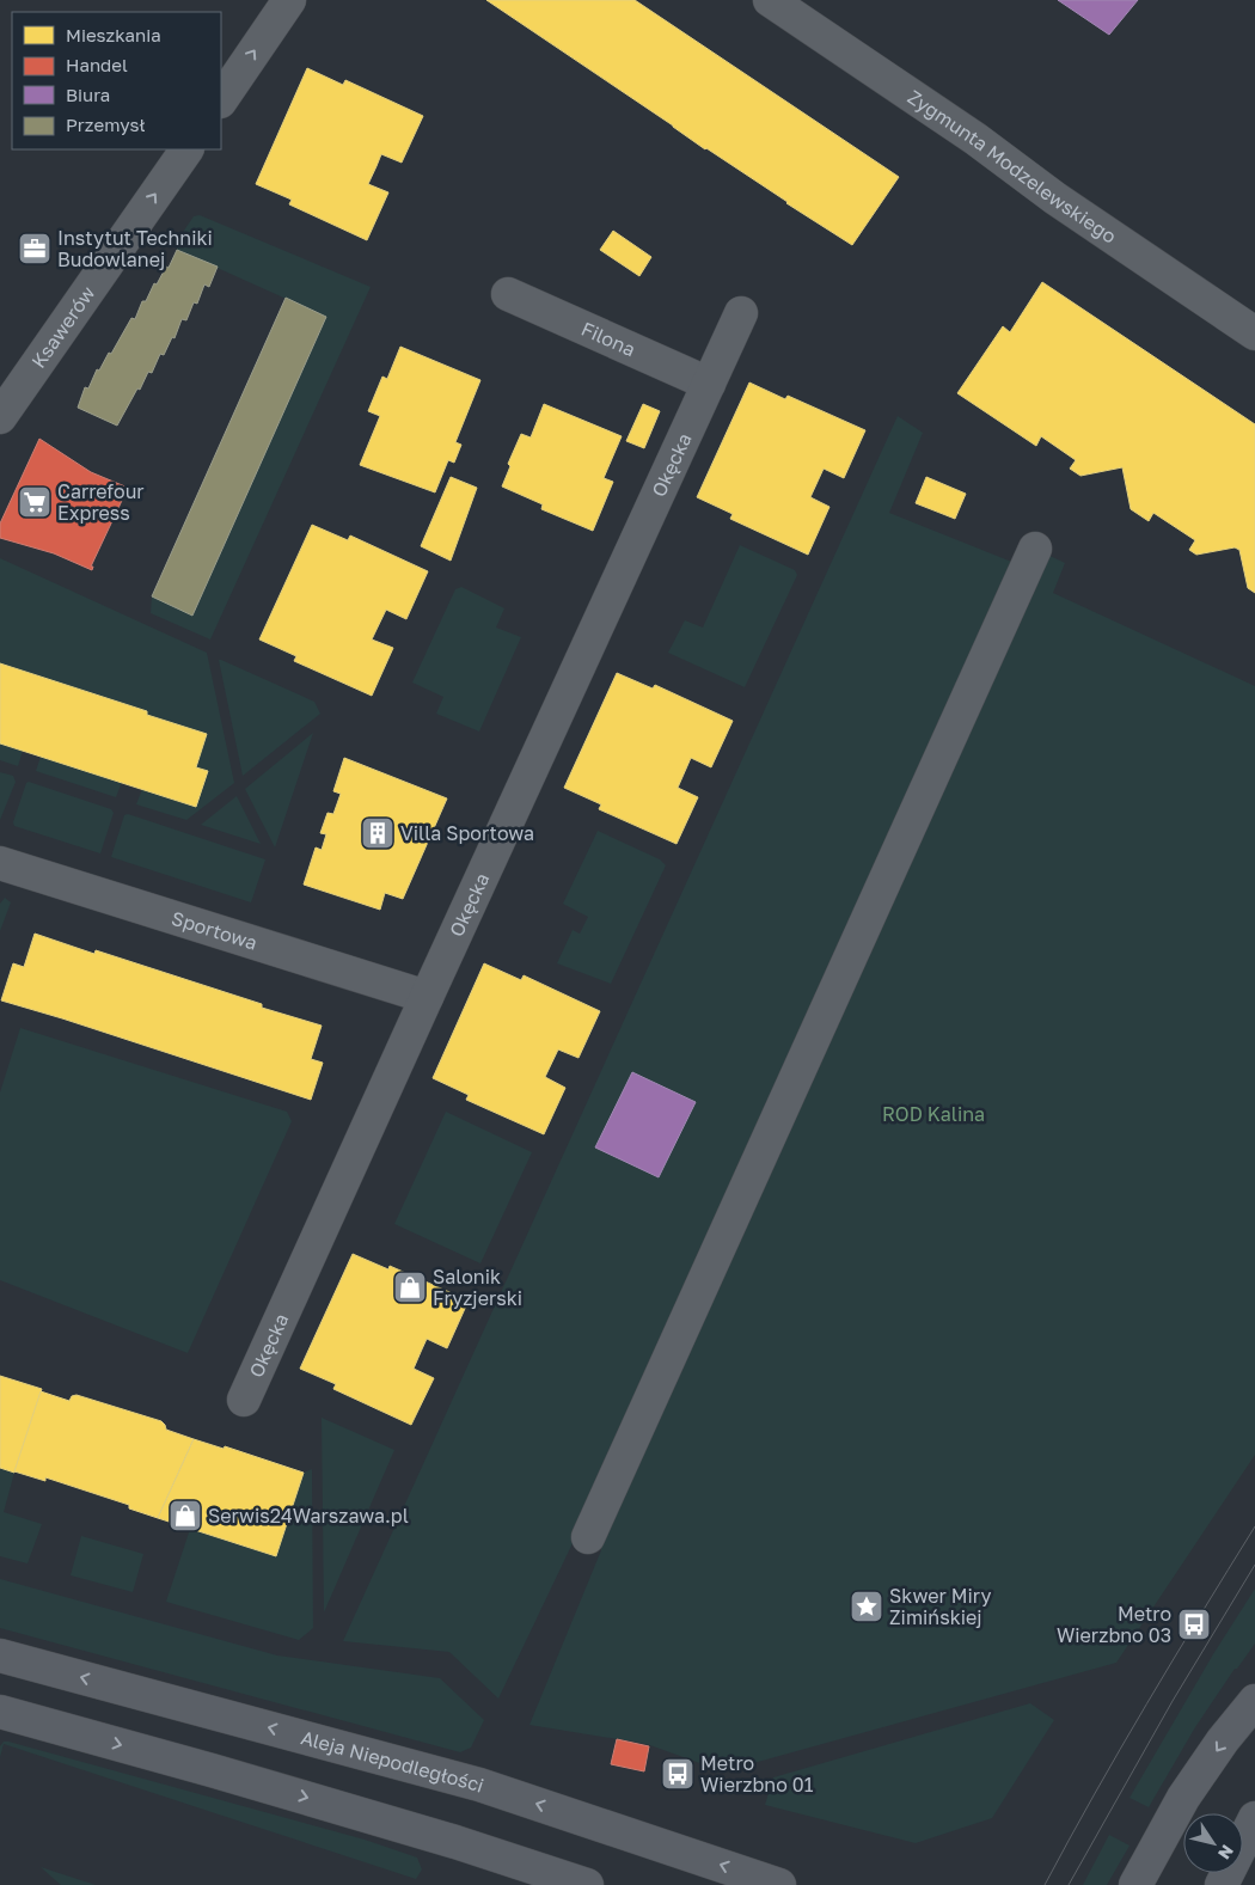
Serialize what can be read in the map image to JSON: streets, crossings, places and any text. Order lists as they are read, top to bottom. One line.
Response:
{"streets":{"main road":["Aleja Niepodległości"],"street":["Zygmunta Modzelewskiego","Ksawerów","Filona","Okęcka","Sportowa"]},"crossings":[["Filona","Okęcka"],["Okęcka","Sportowa"]],"one_way":["Ksawerów"],"parks":["ROD Kalina"],"places":{"office":["Instytut Techniki Budowlanej"],"supermarket":["Carrefour Express"],"building":["Villa Sportowa"],"shop":["Salonik Fryzjerski","Serwis24Warszawa.pl"],"place":["Skwer Miry Zimińskiej"],"bus stop":["Metro Wierzbno 03","Metro Wierzbno 01"]},"legend":["Mieszkania","Handel","Biura","Przemysł"],"north":"bottom right"}
